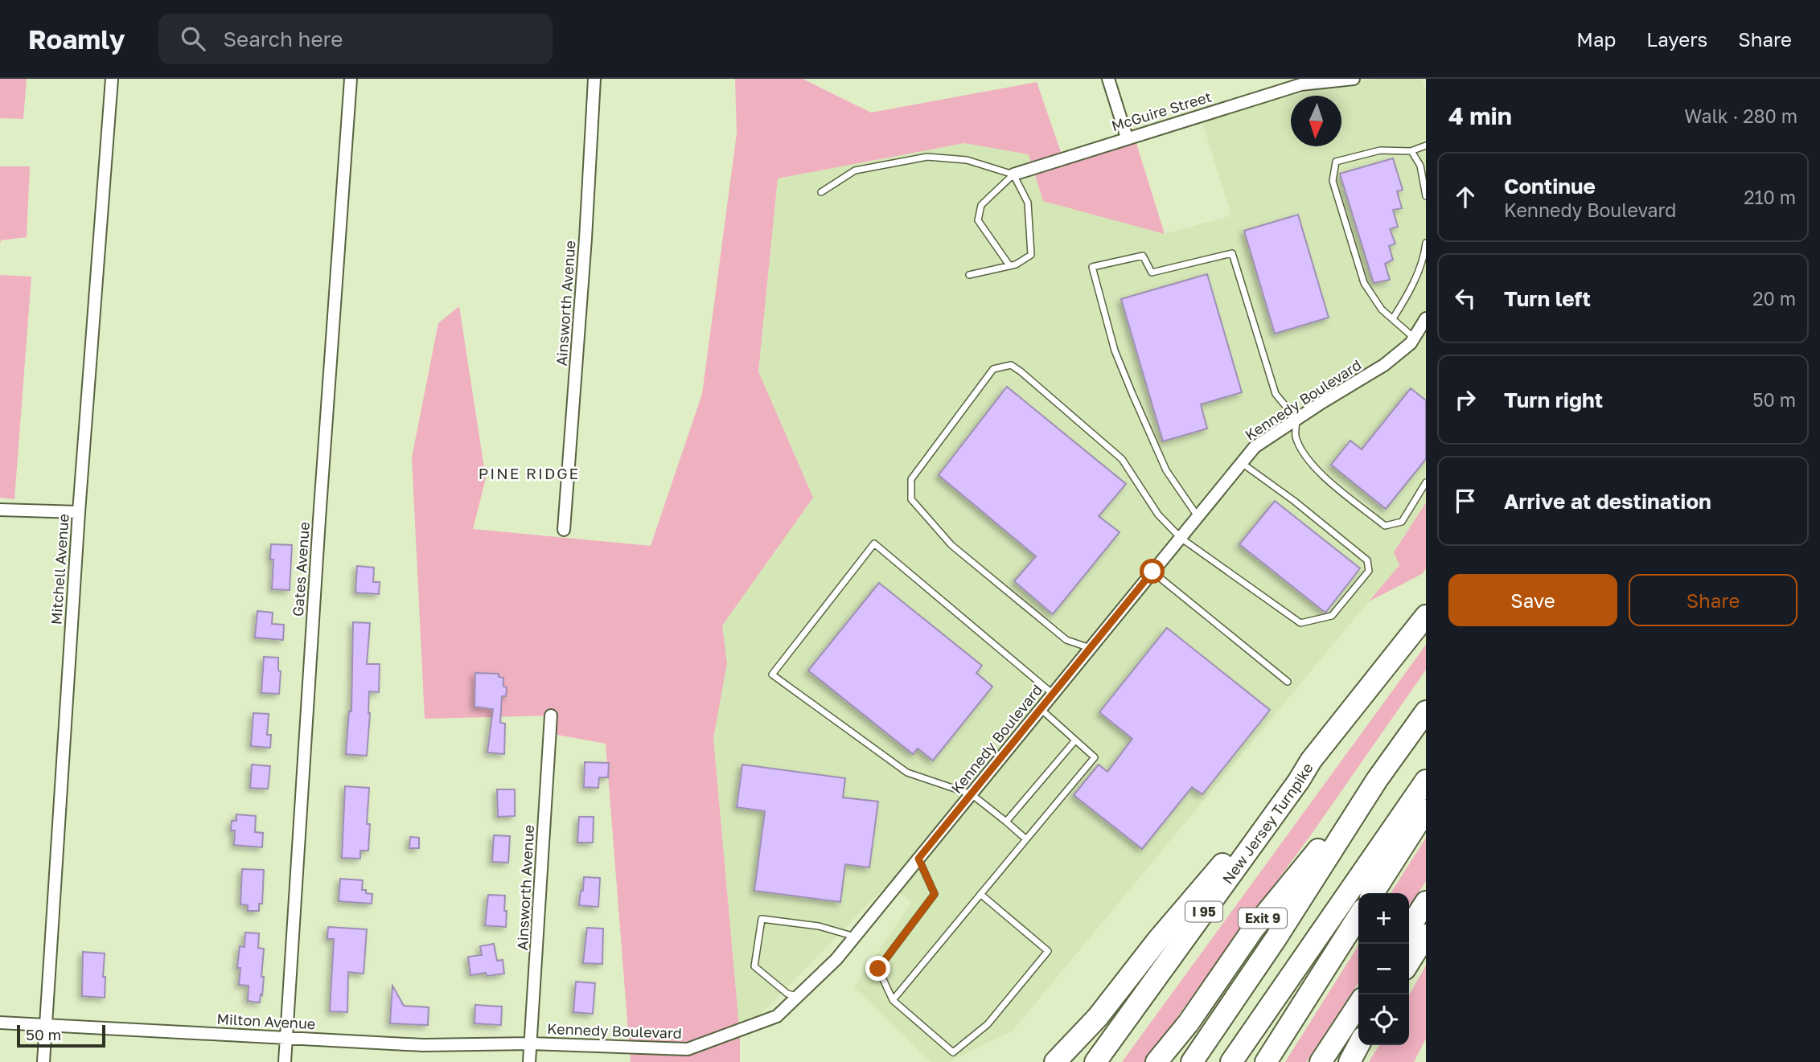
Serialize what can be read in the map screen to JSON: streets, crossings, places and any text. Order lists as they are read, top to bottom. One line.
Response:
{"streets":{"highway":["New Jersey Turnpike","I 95","Exit 9"],"street":["McGuire Street","Ainsworth Avenue","Kennedy Boulevard","Mitchell Avenue","Gates Avenue","Milton Avenue"]},"crossings":[["Ainsworth Avenue","Kennedy Boulevard"],["Ainsworth Avenue","Milton Avenue"],["Kennedy Boulevard","Milton Avenue"],["Mitchell Avenue","Milton Avenue"],["Gates Avenue","Milton Avenue"]],"districts":["PINE RIDGE"],"scale_bar":"50 m","north":"bottom","page":{"header":"Roamly","search":"Search here","nav":["Map","Layers","Share"],"heading":["4 min","Walk · 280 m"],"list":[["Continue","Kennedy Boulevard","210 m"],["Turn left","20 m"],["Turn right","50 m"],"Arrive at destination"],"buttons":["Save","Share"],"map_buttons":["+","−"],"scale":"50 m"}}
